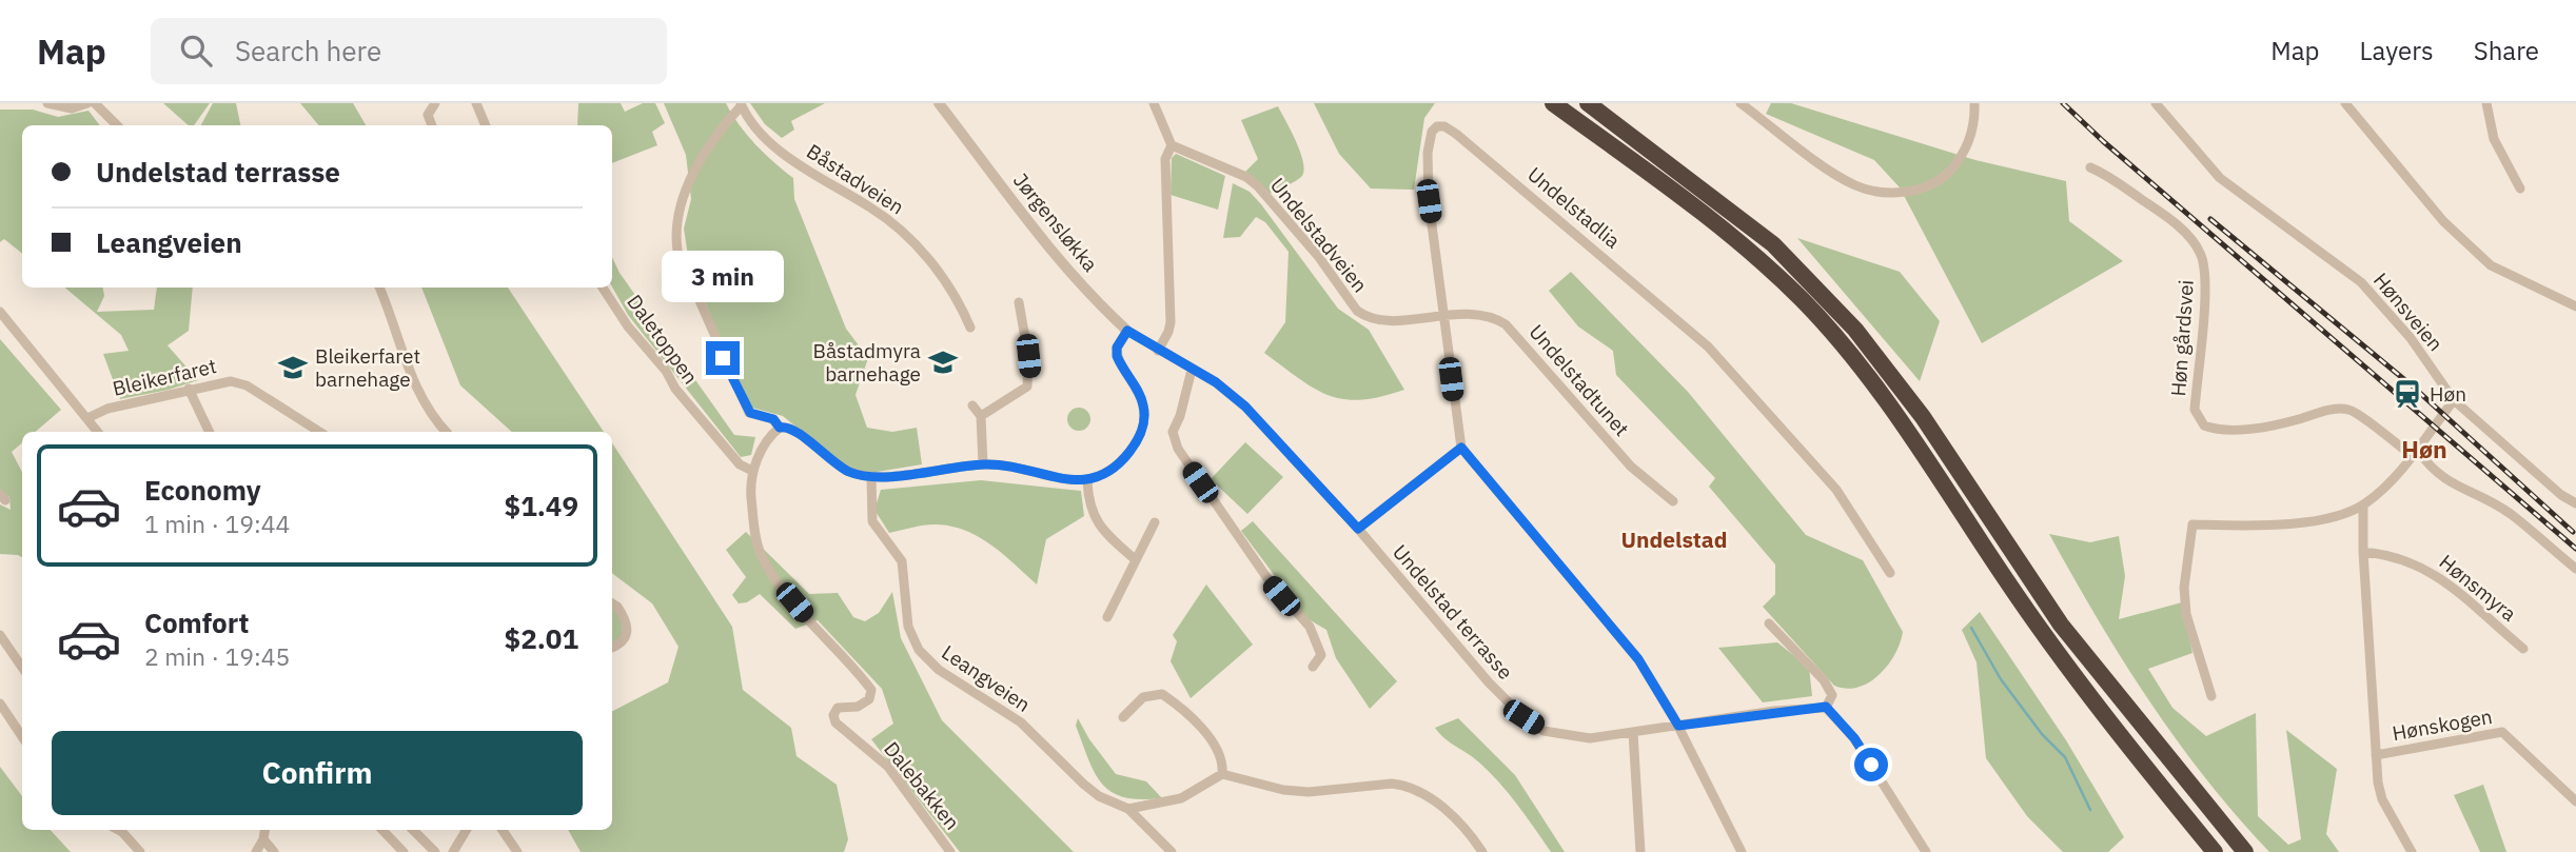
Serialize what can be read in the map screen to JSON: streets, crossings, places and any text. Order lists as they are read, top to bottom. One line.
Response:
{"streets":{"street":["Båstadveien","Undelstadlia","Jørgensløkka","Undelstadveien","Hønsveien","Høn gårdsvei","Daletoppen","Bleikerfaret","Undelstadtunet","Hønsmyra","Undelstad terrasse","Leangveien","Hønskogen","Dalebakken"]},"crossings":[["Undelstadlia","Undelstadveien"],["Undelstadlia","Undelstadtunet"],["Jørgensløkka","Undelstad terrasse"],["Undelstadveien","Undelstadtunet"],["Daletoppen","Dalebakken"]],"districts":["Høn","Undelstad"],"places":{"school or university":["Båstadmyra barnehage","Bleikerfaret barnehage"],"station":["Høn"]},"page":{"header":"Map","search":"Search here","nav":["Map","Layers","Share"],"banner":["Undelstad terrasse","Leangveien"],"bubble":"3 min","list":[{"name":"Economy","note":"1 min · 19:44","value":"$1.49"},{"name":"Comfort","note":"2 min · 19:45","value":"$2.01"}],"buttons":"Confirm"}}
